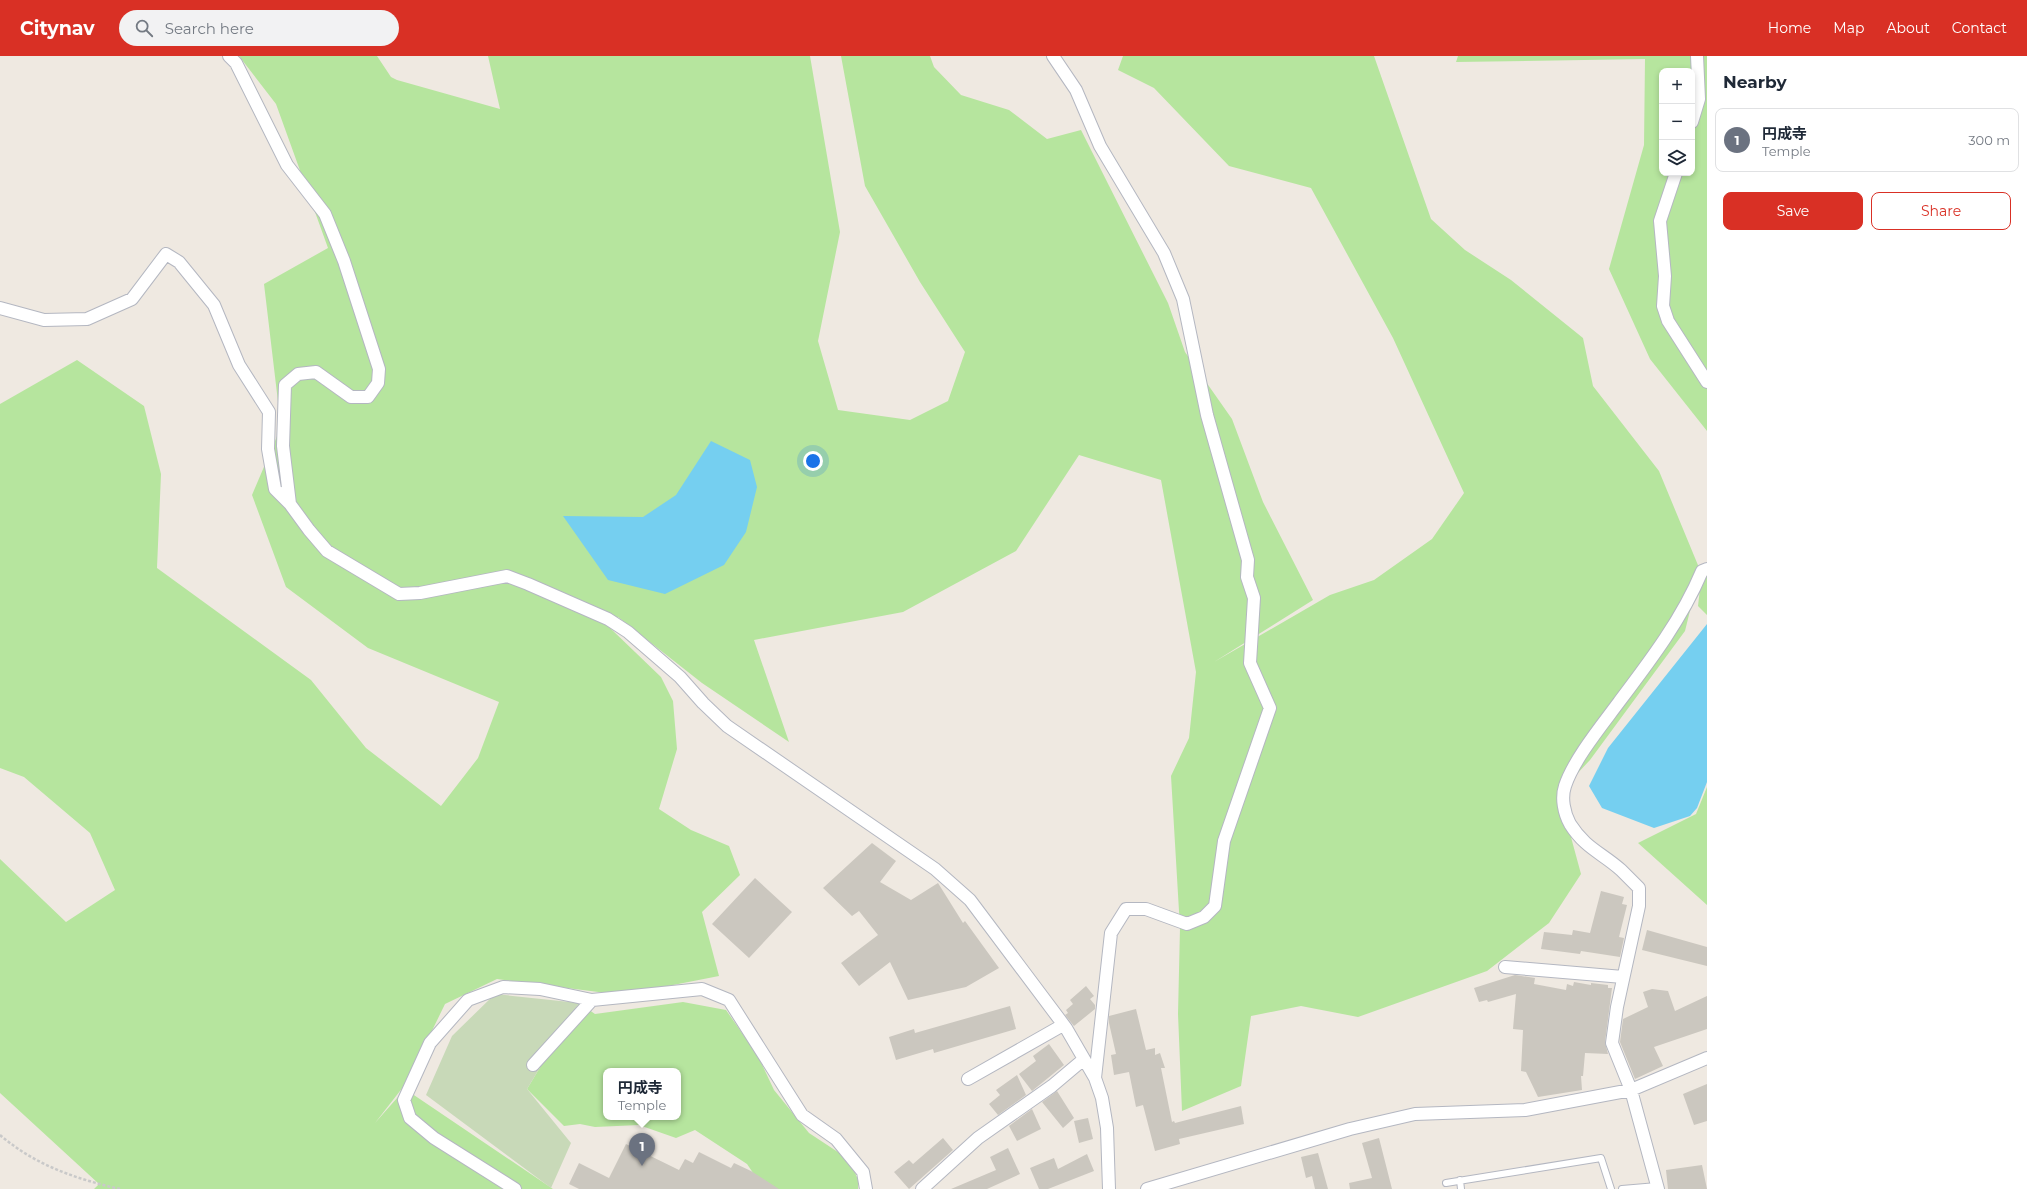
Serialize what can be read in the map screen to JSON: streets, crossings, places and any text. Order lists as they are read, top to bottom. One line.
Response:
{"page":{"header":"Citynav","search":"Search here","nav":["Home","Map","About","Contact"],"heading":"Nearby","map_buttons":["+","−"],"list":[{"mark":"1","name":"円成寺","note":"Temple","value":"300 m"}],"buttons":["Save","Share"],"popup":["円成寺","Temple"],"pins":"1"}}
